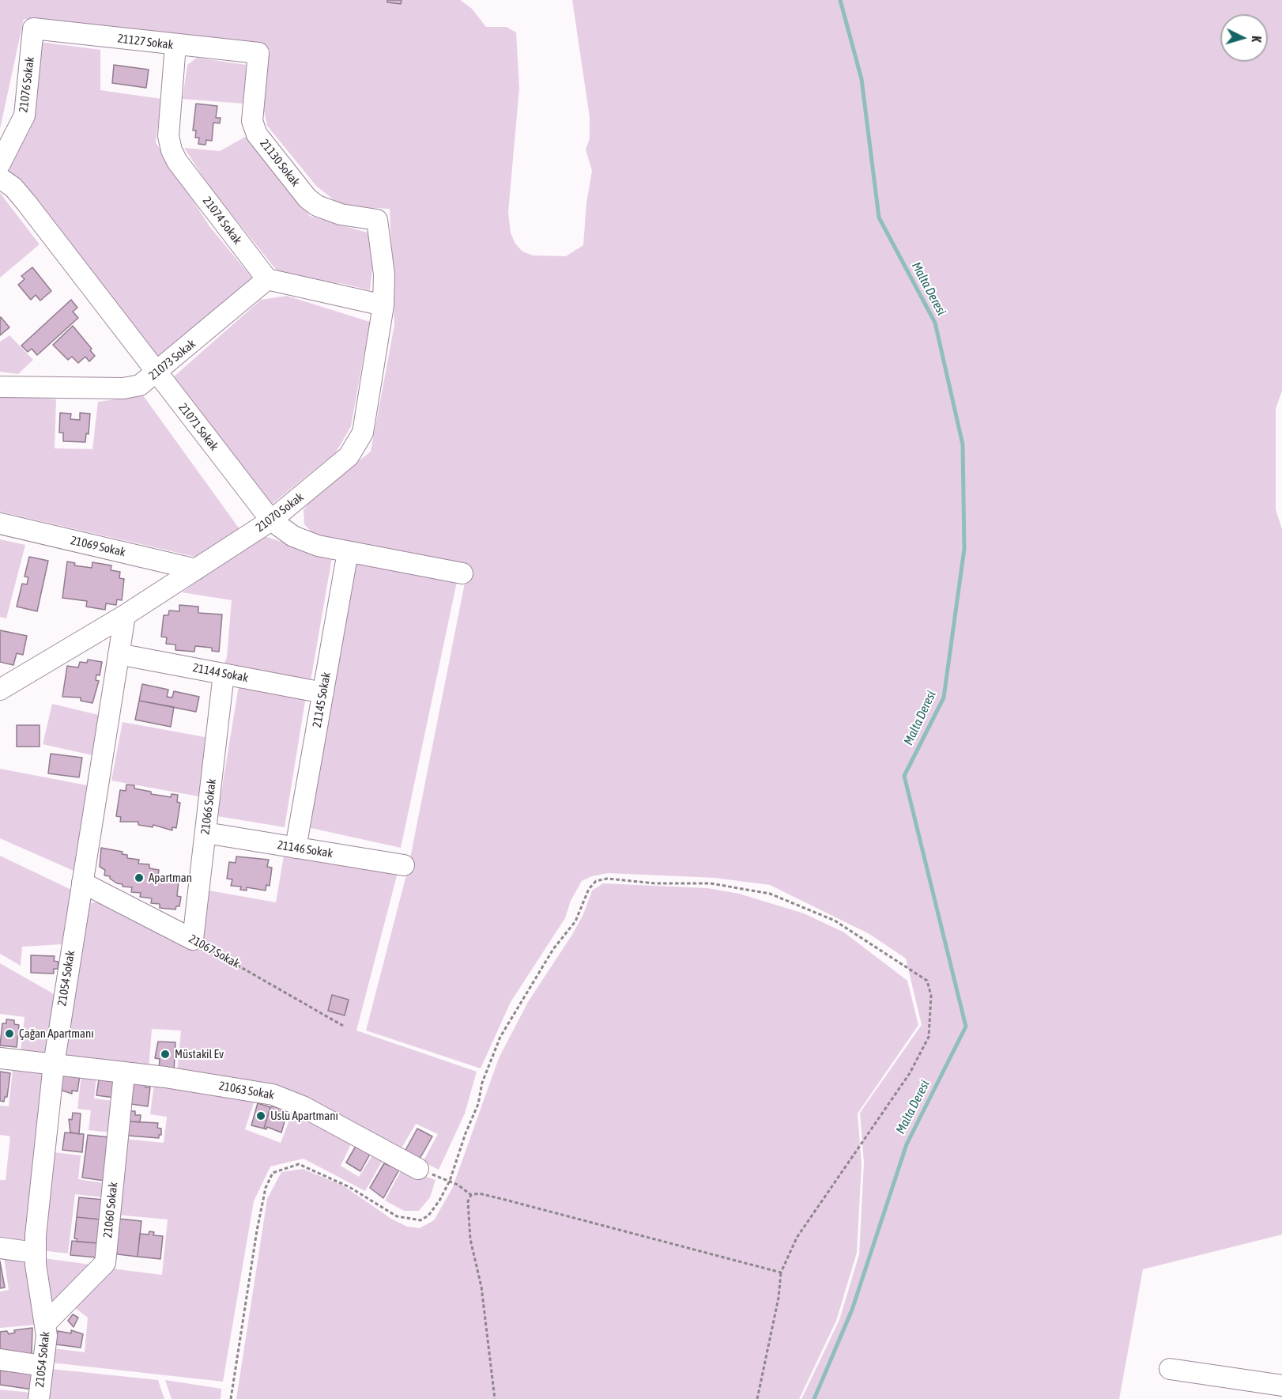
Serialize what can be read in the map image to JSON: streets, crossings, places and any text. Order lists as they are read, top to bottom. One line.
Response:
{"streets":{"street":["21127 Sokak","21076 Sokak","21130 Sokak","21074 Sokak","21073 Sokak","21071 Sokak","21070 Sokak","21069 Sokak","21144 Sokak","21145 Sokak","21066 Sokak","21146 Sokak","21067 Sokak","21054 Sokak","21063 Sokak","21060 Sokak"]},"crossings":[["21127 Sokak","21076 Sokak"],["21127 Sokak","21130 Sokak"],["21127 Sokak","21074 Sokak"],["21130 Sokak","21070 Sokak"],["21074 Sokak","21073 Sokak"],["21073 Sokak","21071 Sokak"],["21071 Sokak","21070 Sokak"],["21071 Sokak","21145 Sokak"],["21070 Sokak","21069 Sokak"],["21070 Sokak","21054 Sokak"],["21144 Sokak","21145 Sokak"],["21144 Sokak","21066 Sokak"],["21144 Sokak","21054 Sokak"],["21145 Sokak","21146 Sokak"],["21066 Sokak","21146 Sokak"],["21066 Sokak","21067 Sokak"],["21067 Sokak","21054 Sokak"],["21054 Sokak","21063 Sokak"],["21054 Sokak","21060 Sokak"],["21063 Sokak","21060 Sokak"]],"water":["Malta Deresi"],"places":["Apartman","Çağan Apartmanı","Müstakil Ev","Uslu Apartmanı"],"north":"right"}
